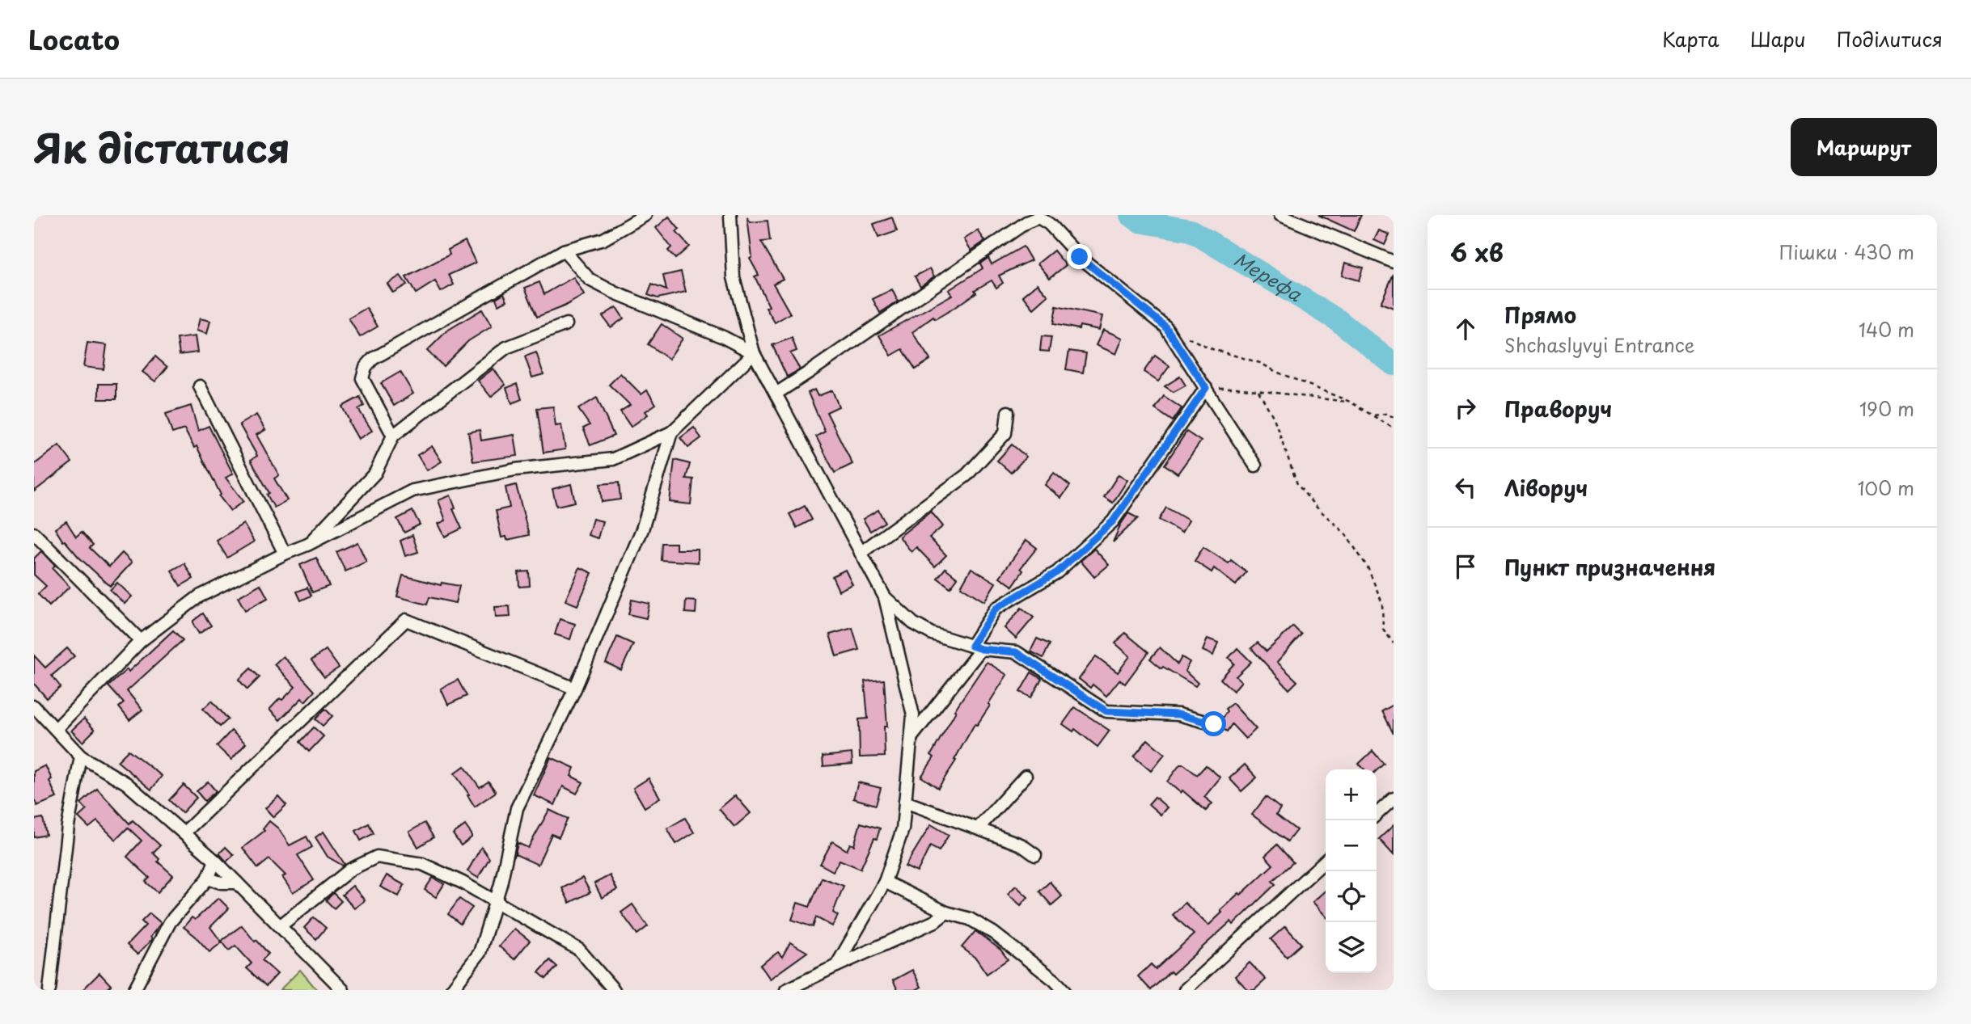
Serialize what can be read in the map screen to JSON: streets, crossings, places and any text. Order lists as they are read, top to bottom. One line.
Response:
{"water":["Мерефа"],"page":{"header":"Locato","nav":["Карта","Шари","Поділитися"],"title":"Як дістатися","buttons":"Маршрут","heading":["6 хв","Пішки · 430 m"],"list":[["Прямо","Shchaslyvyi Entrance","140 m"],["Праворуч","190 m"],["Ліворуч","100 m"],"Пункт призначення"],"map_buttons":["+","−"]}}
